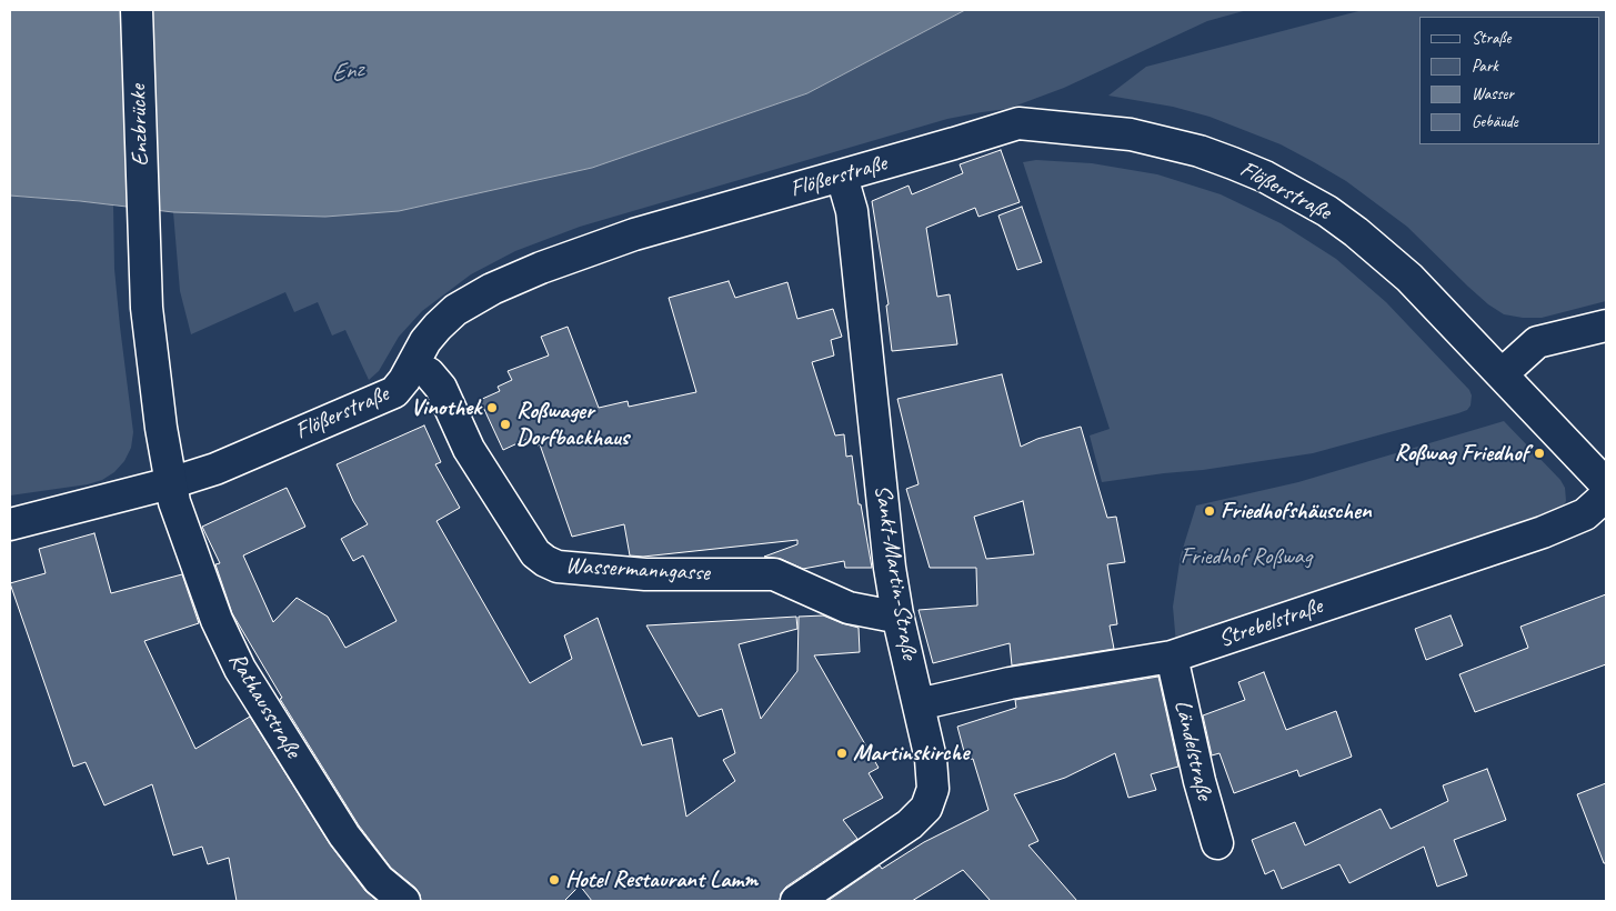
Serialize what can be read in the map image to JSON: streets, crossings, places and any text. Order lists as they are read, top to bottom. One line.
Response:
{"streets":{"street":["Enzbrücke","Flößerstraße","Wassermanngasse","Sankt-Martin-Straße","Strebelstraße","Rathausstraße","Ländelstraße"]},"crossings":[["Enzbrücke","Flößerstraße"],["Enzbrücke","Rathausstraße"],["Flößerstraße","Wassermanngasse"],["Flößerstraße","Sankt-Martin-Straße"],["Flößerstraße","Rathausstraße"],["Wassermanngasse","Sankt-Martin-Straße"],["Sankt-Martin-Straße","Strebelstraße"],["Strebelstraße","Ländelstraße"]],"water":["Enz"],"parks":["Friedhof Roßwag"],"places":["Vinothek","Roßwager Dorfbackhaus","Roßwag Friedhof","Friedhofshäuschen","Martinskirche","Hotel Restaurant Lamm"],"legend":["Straße","Park","Wasser","Gebäude"]}
